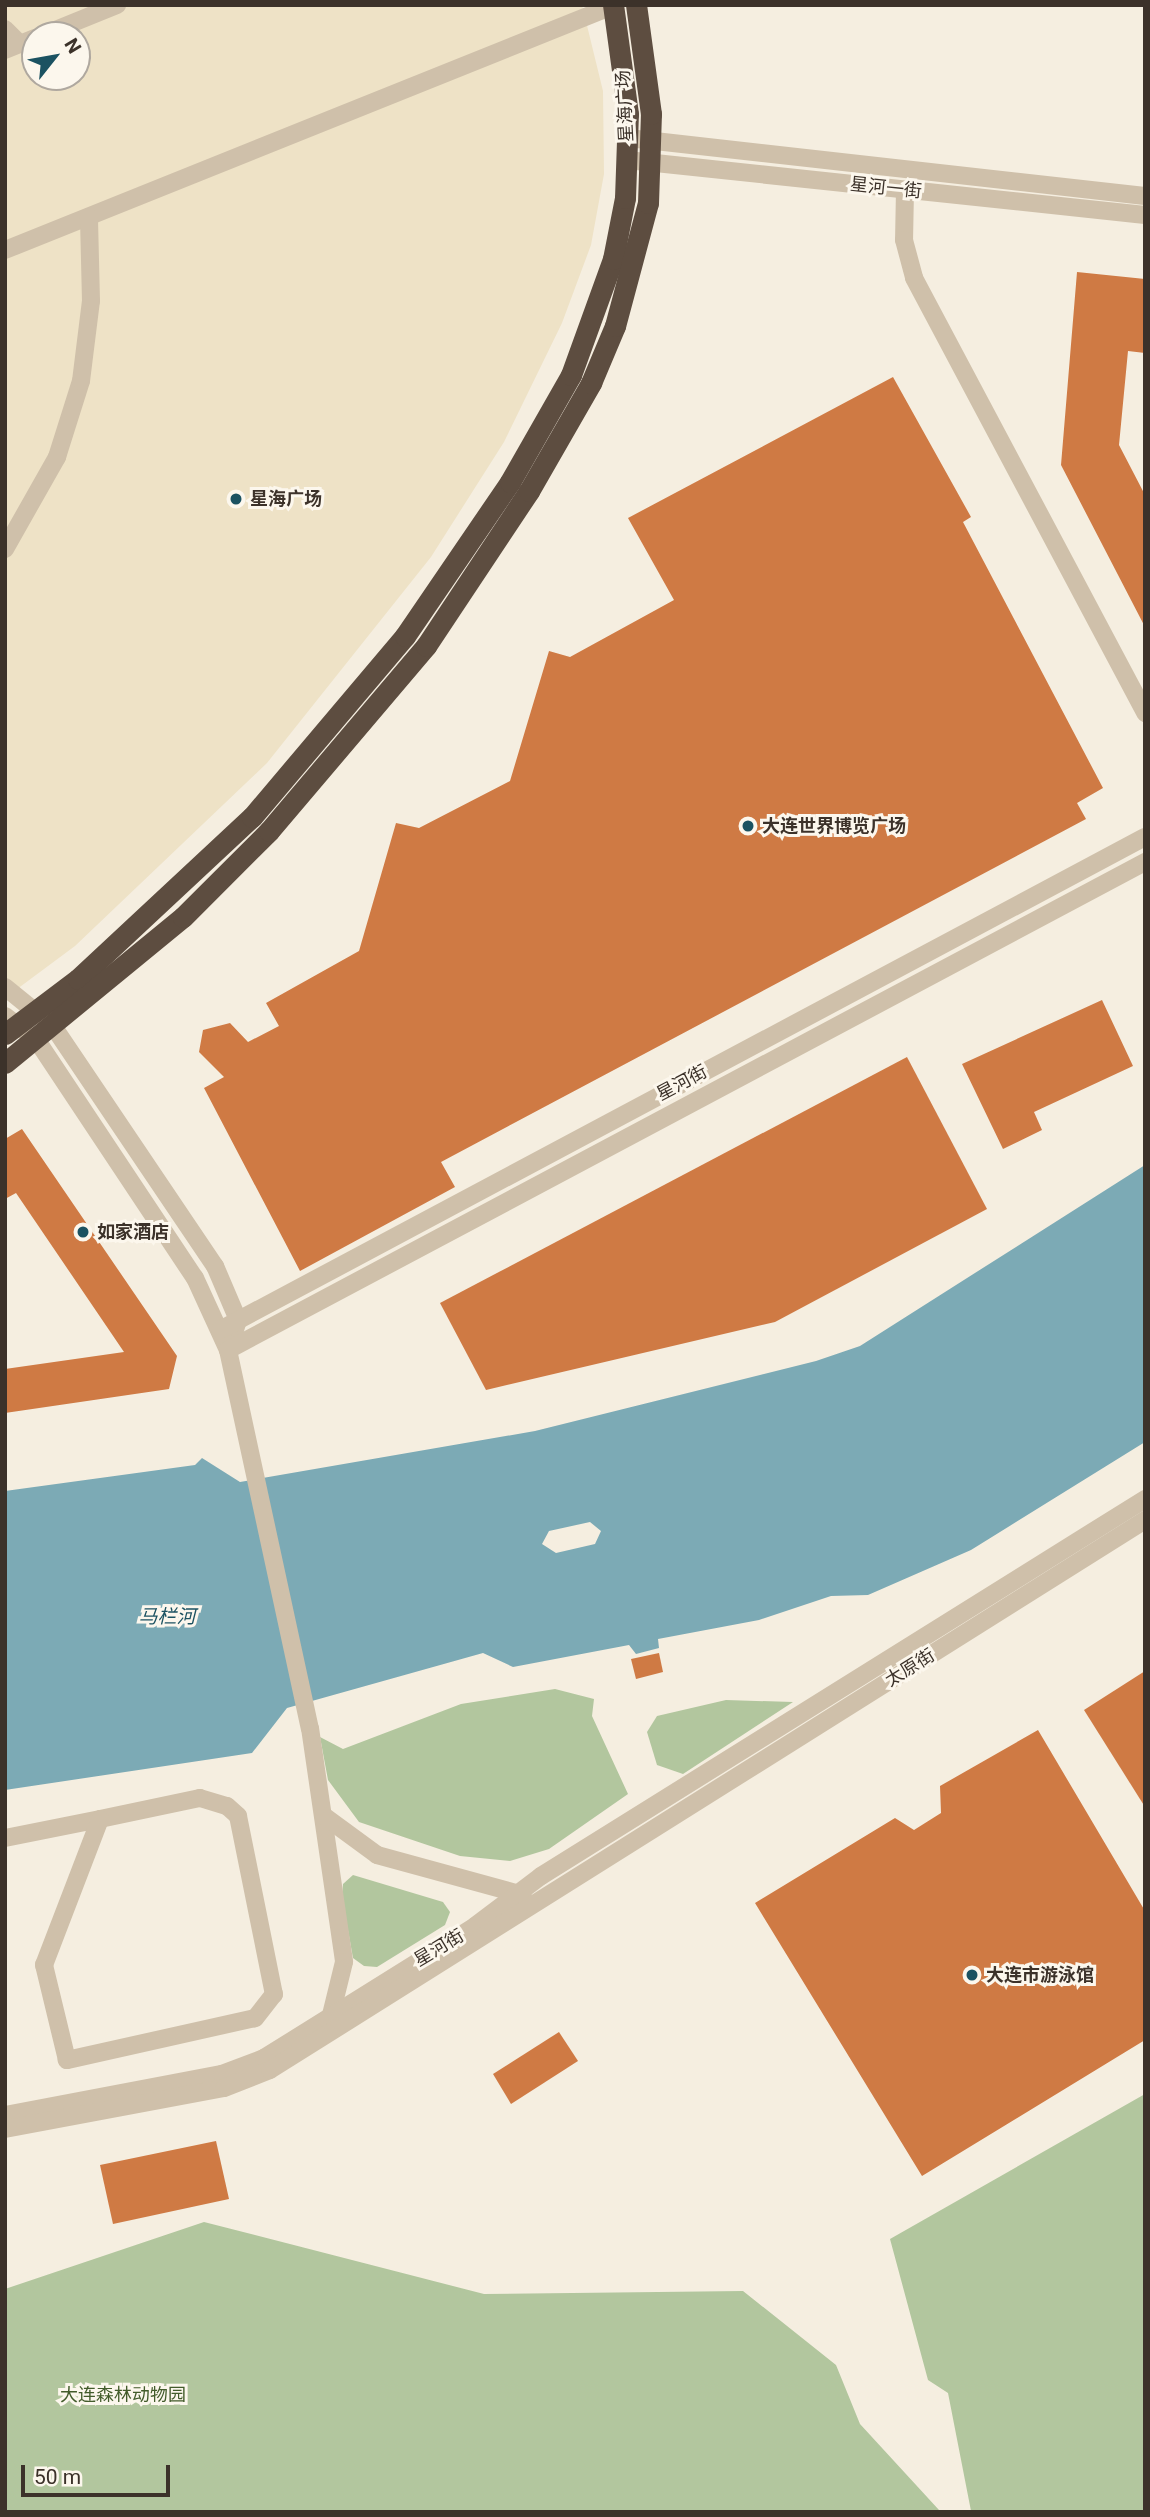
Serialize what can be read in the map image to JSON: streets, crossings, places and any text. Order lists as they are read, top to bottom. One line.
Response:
{"streets":{"highway":["星海广场"],"street":["星河一街","星河街","太原街"]},"crossings":[["星海广场","星河一街"],["星河街","太原街"]],"water":["马栏河"],"parks":["大连森林动物园"],"places":["星海广场","大连世界博览广场","如家酒店","大连市游泳馆"],"scale_bar":"50 m","north":"top right"}
